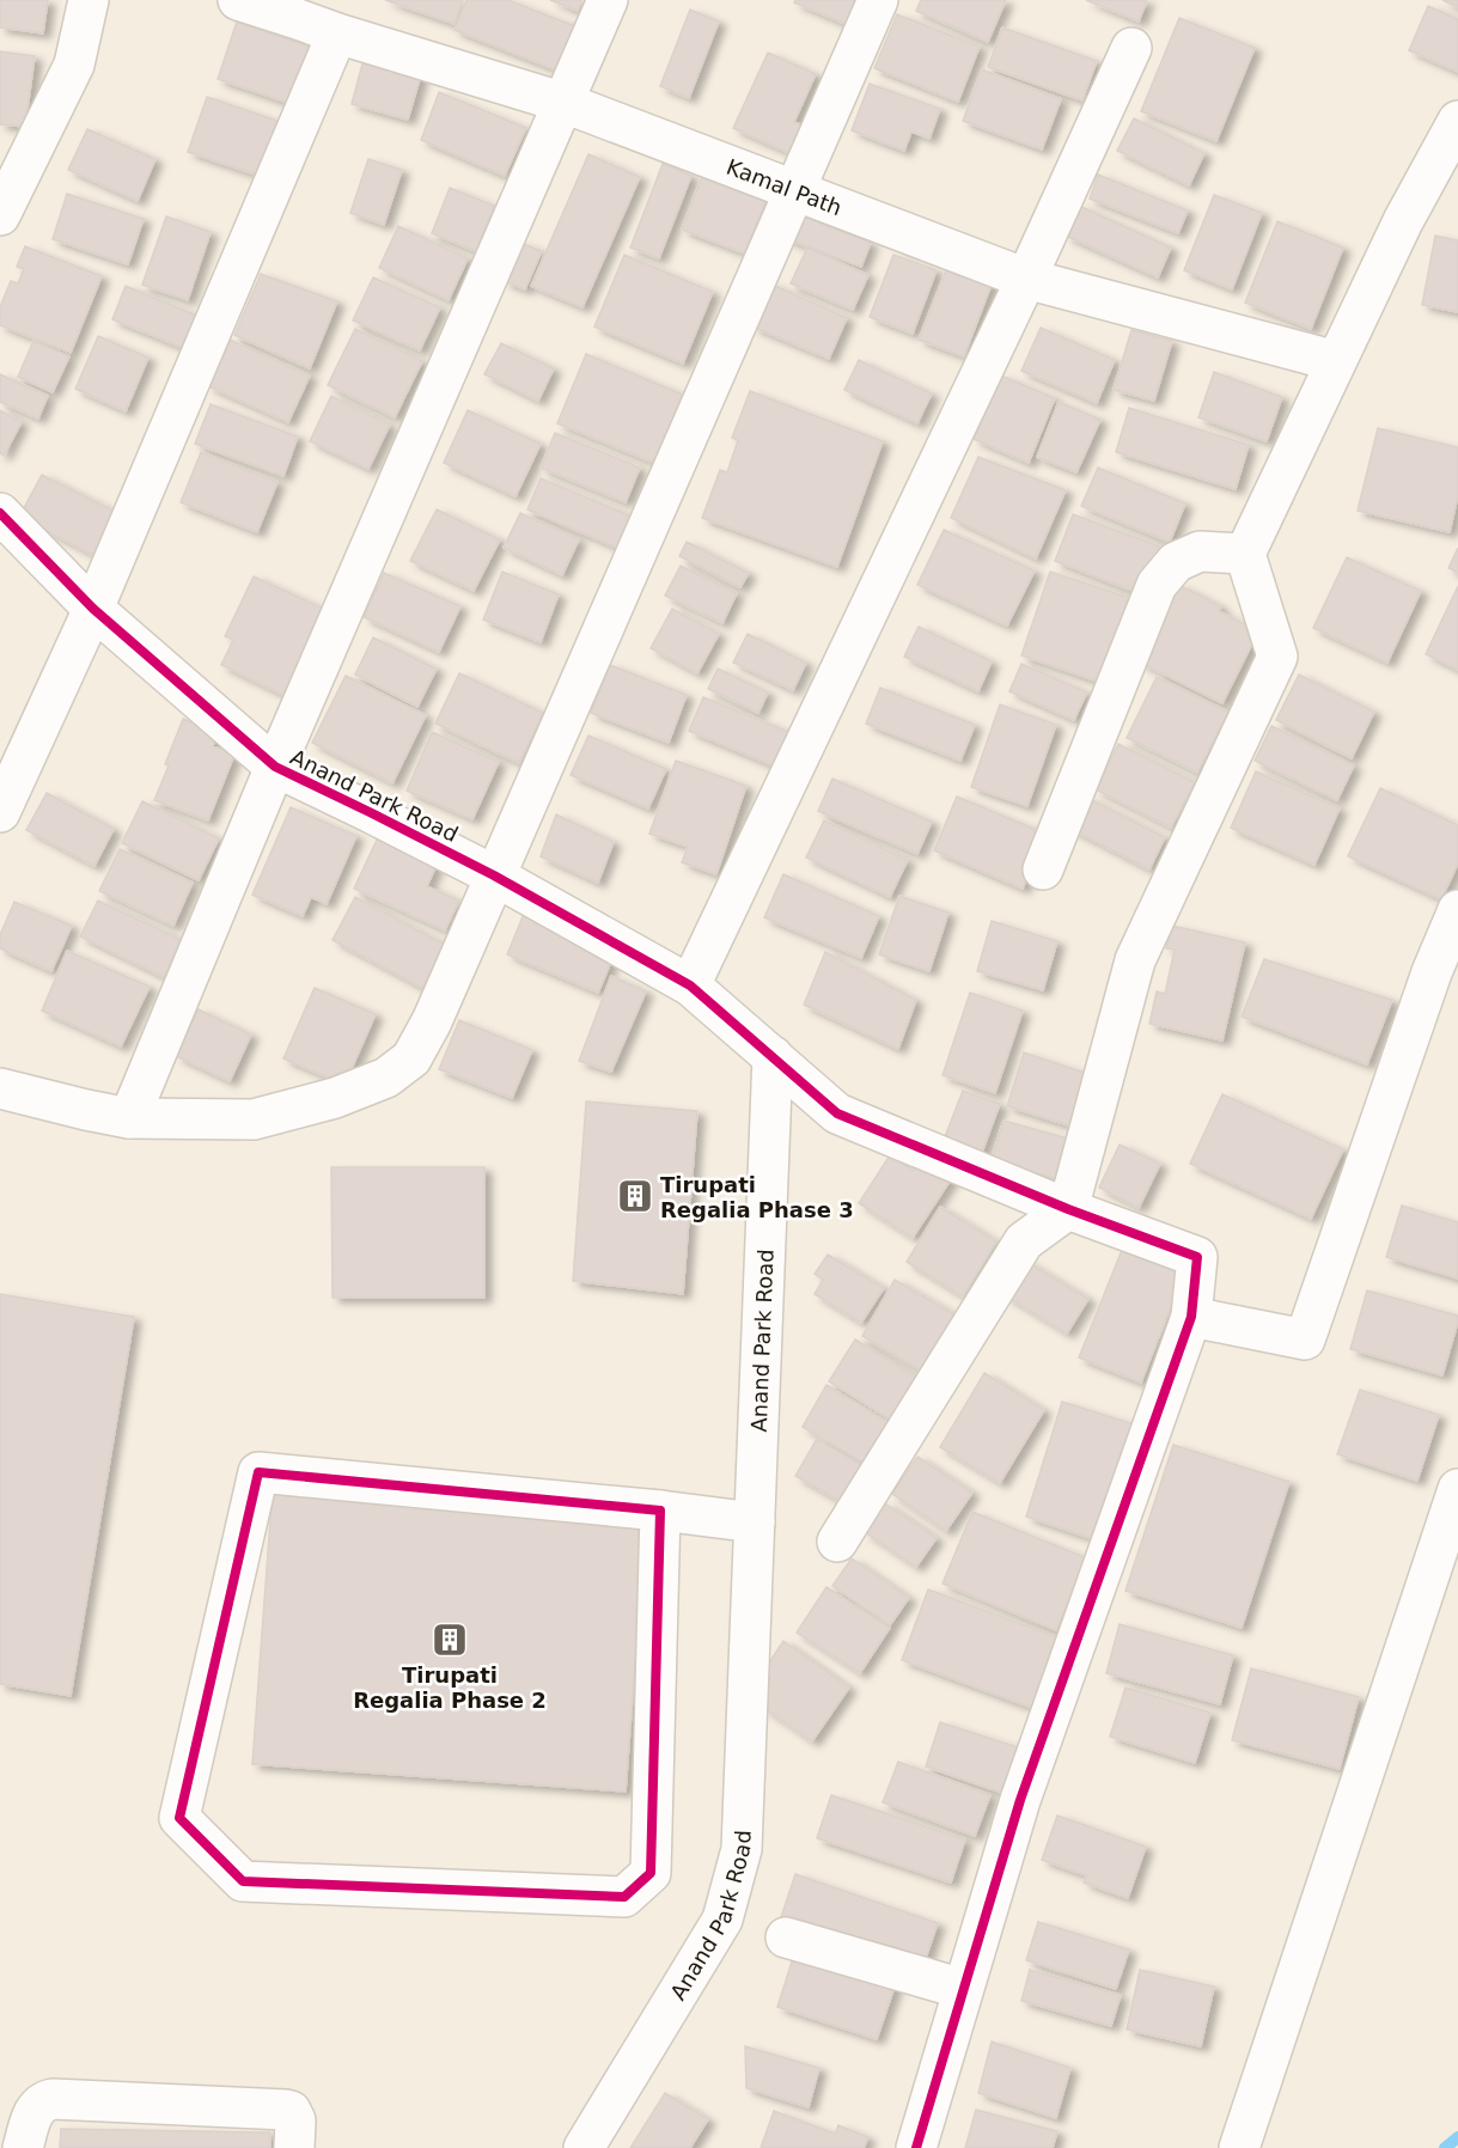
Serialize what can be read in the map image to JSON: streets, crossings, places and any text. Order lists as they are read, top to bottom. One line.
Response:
{"streets":{"street":["Kamal Path","Anand Park Road"]},"places":{"building":["Tirupati Regalia Phase 3","Tirupati Regalia Phase 2"]}}
